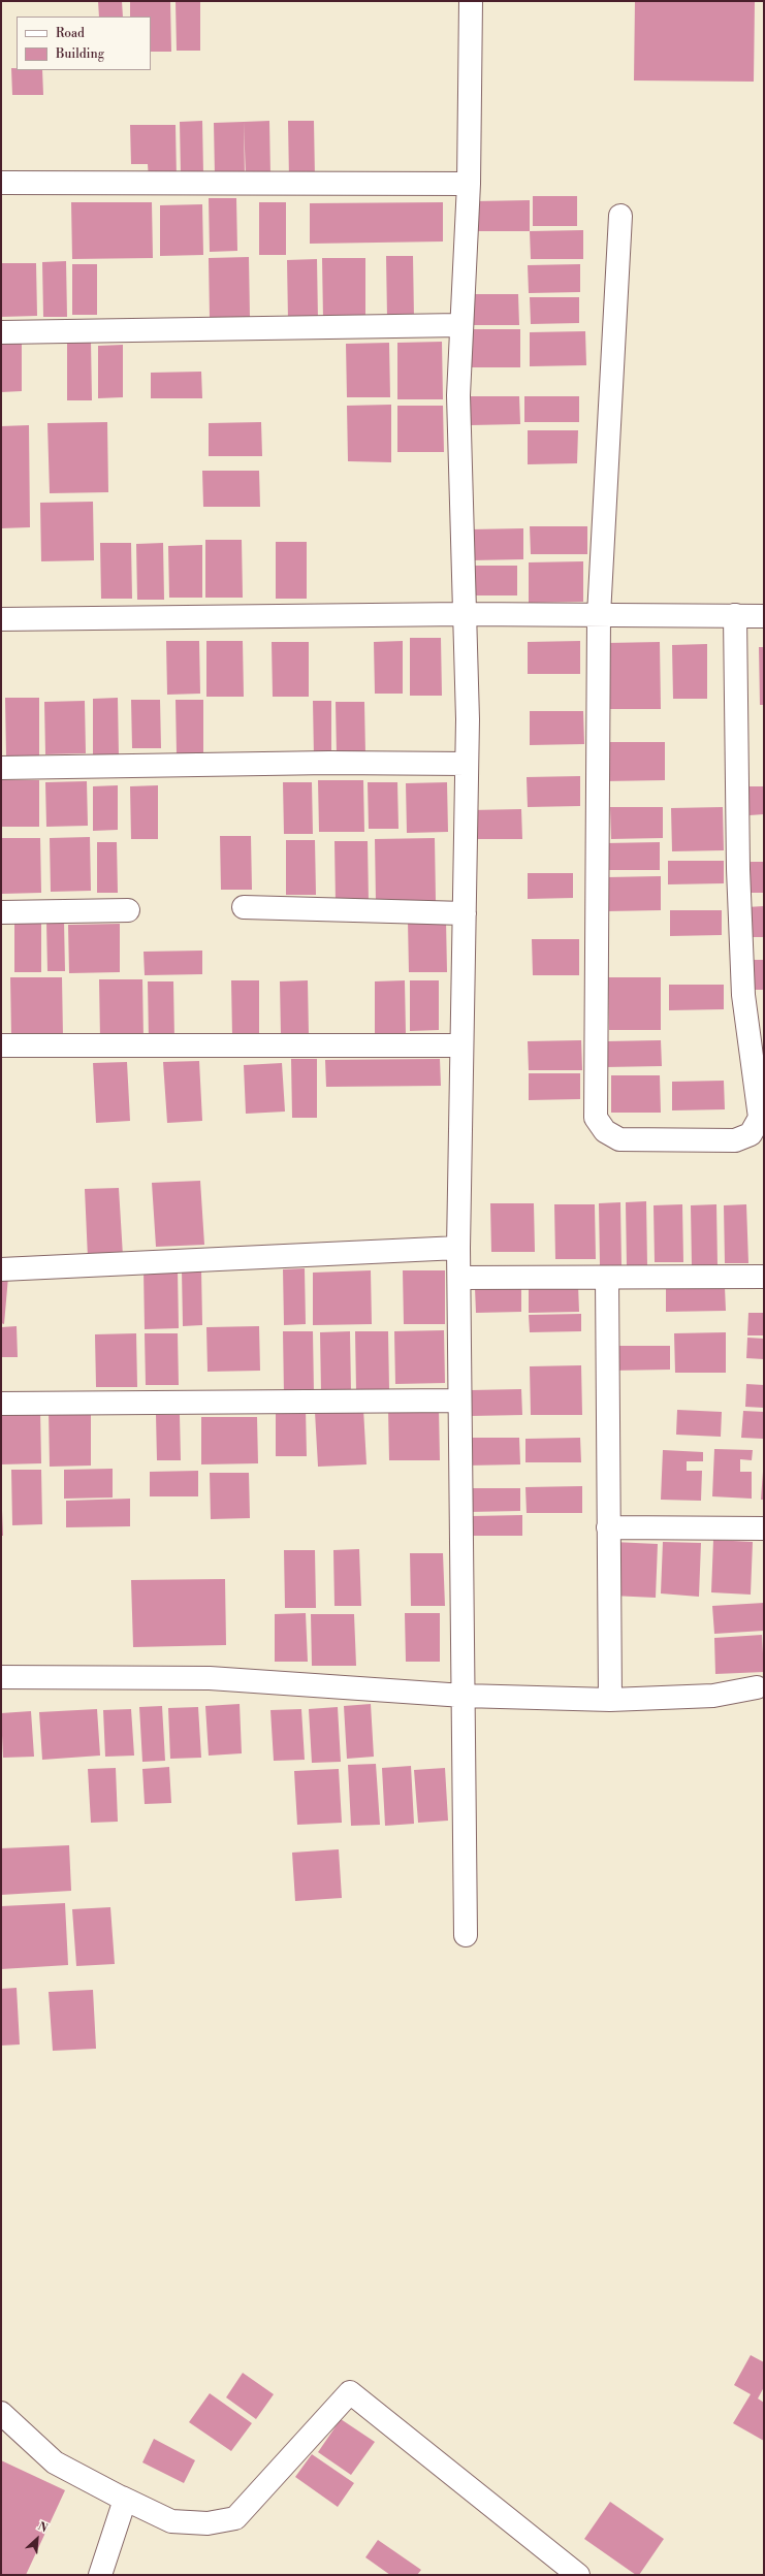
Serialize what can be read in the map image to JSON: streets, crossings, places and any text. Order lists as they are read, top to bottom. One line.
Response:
{"legend":["Road","Building"],"north":"top right"}
